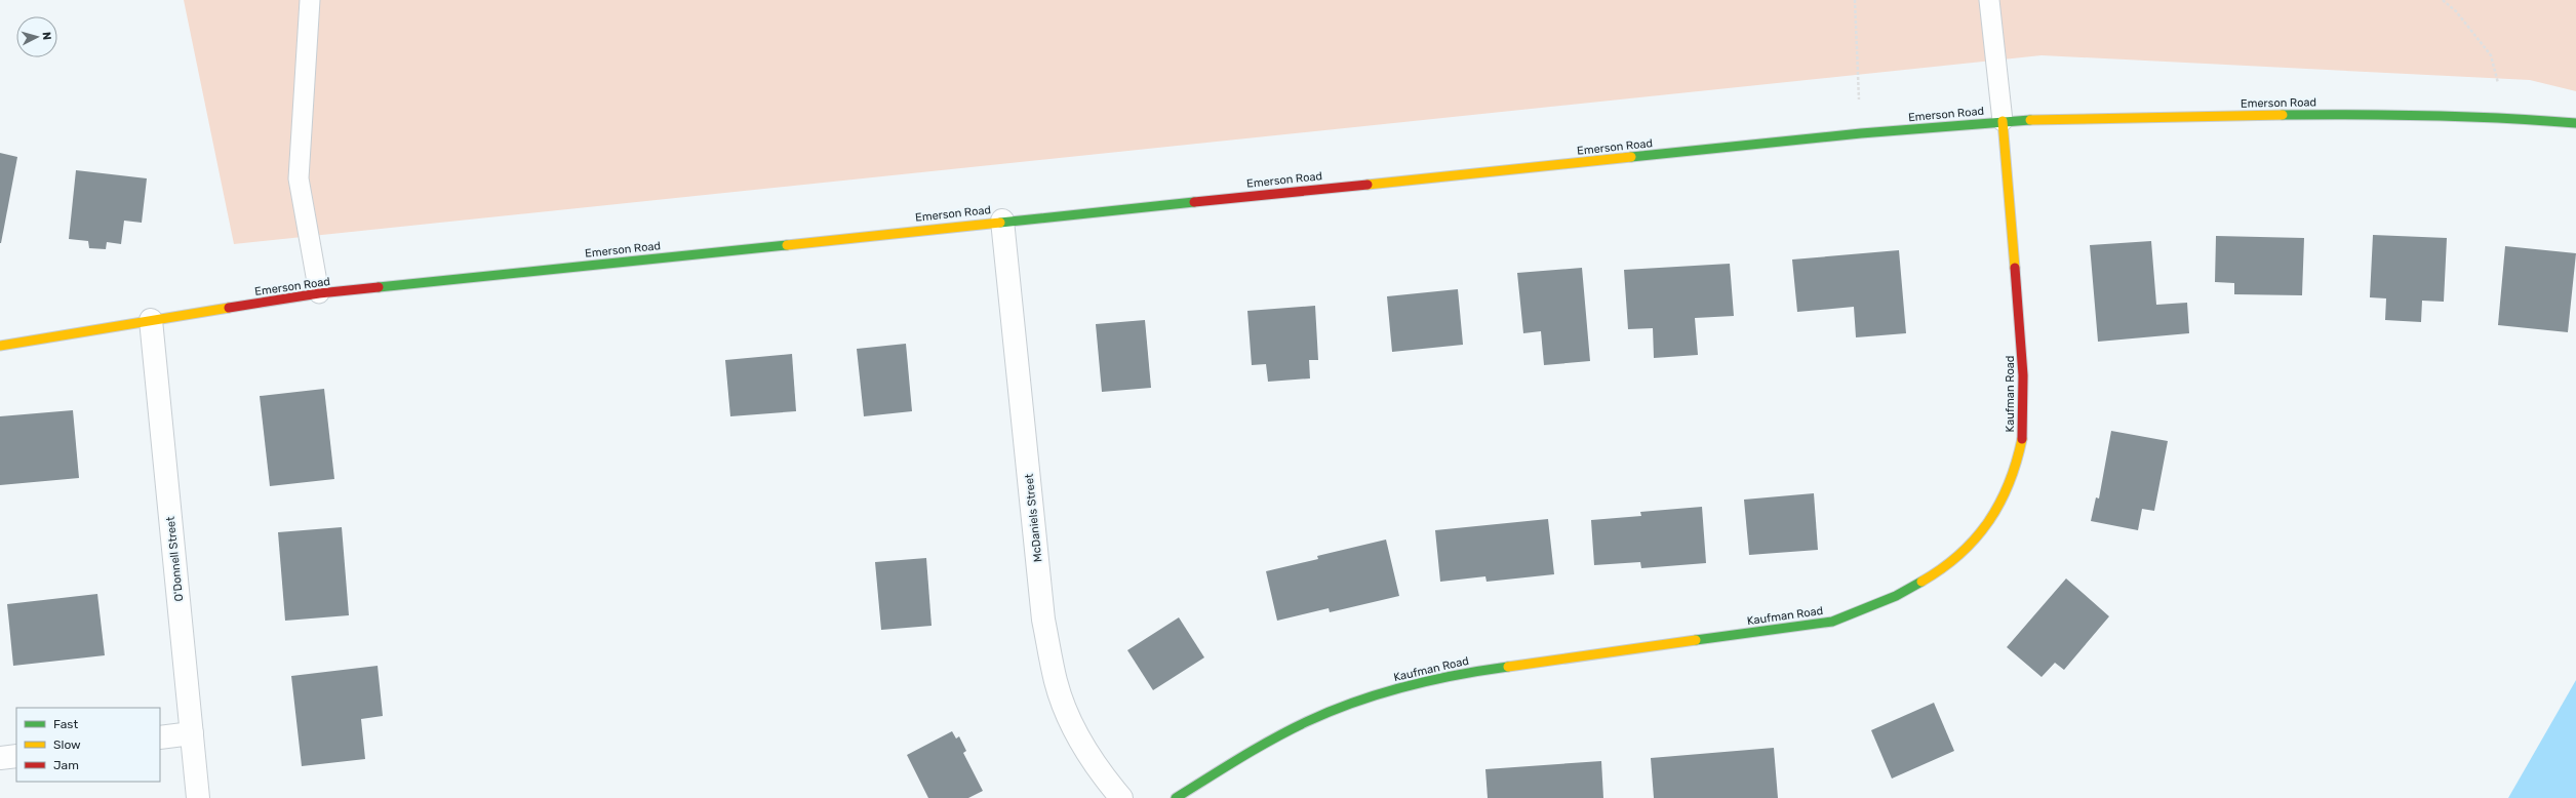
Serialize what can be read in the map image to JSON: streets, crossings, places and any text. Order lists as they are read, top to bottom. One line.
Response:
{"streets":{"street":["Emerson Road","Kaufman Road","McDaniels Street","O'Donnell Street"]},"crossings":[["Emerson Road","Kaufman Road"],["Emerson Road","McDaniels Street"],["Emerson Road","O'Donnell Street"]],"legend":["Fast","Slow","Jam"],"north":"right"}
